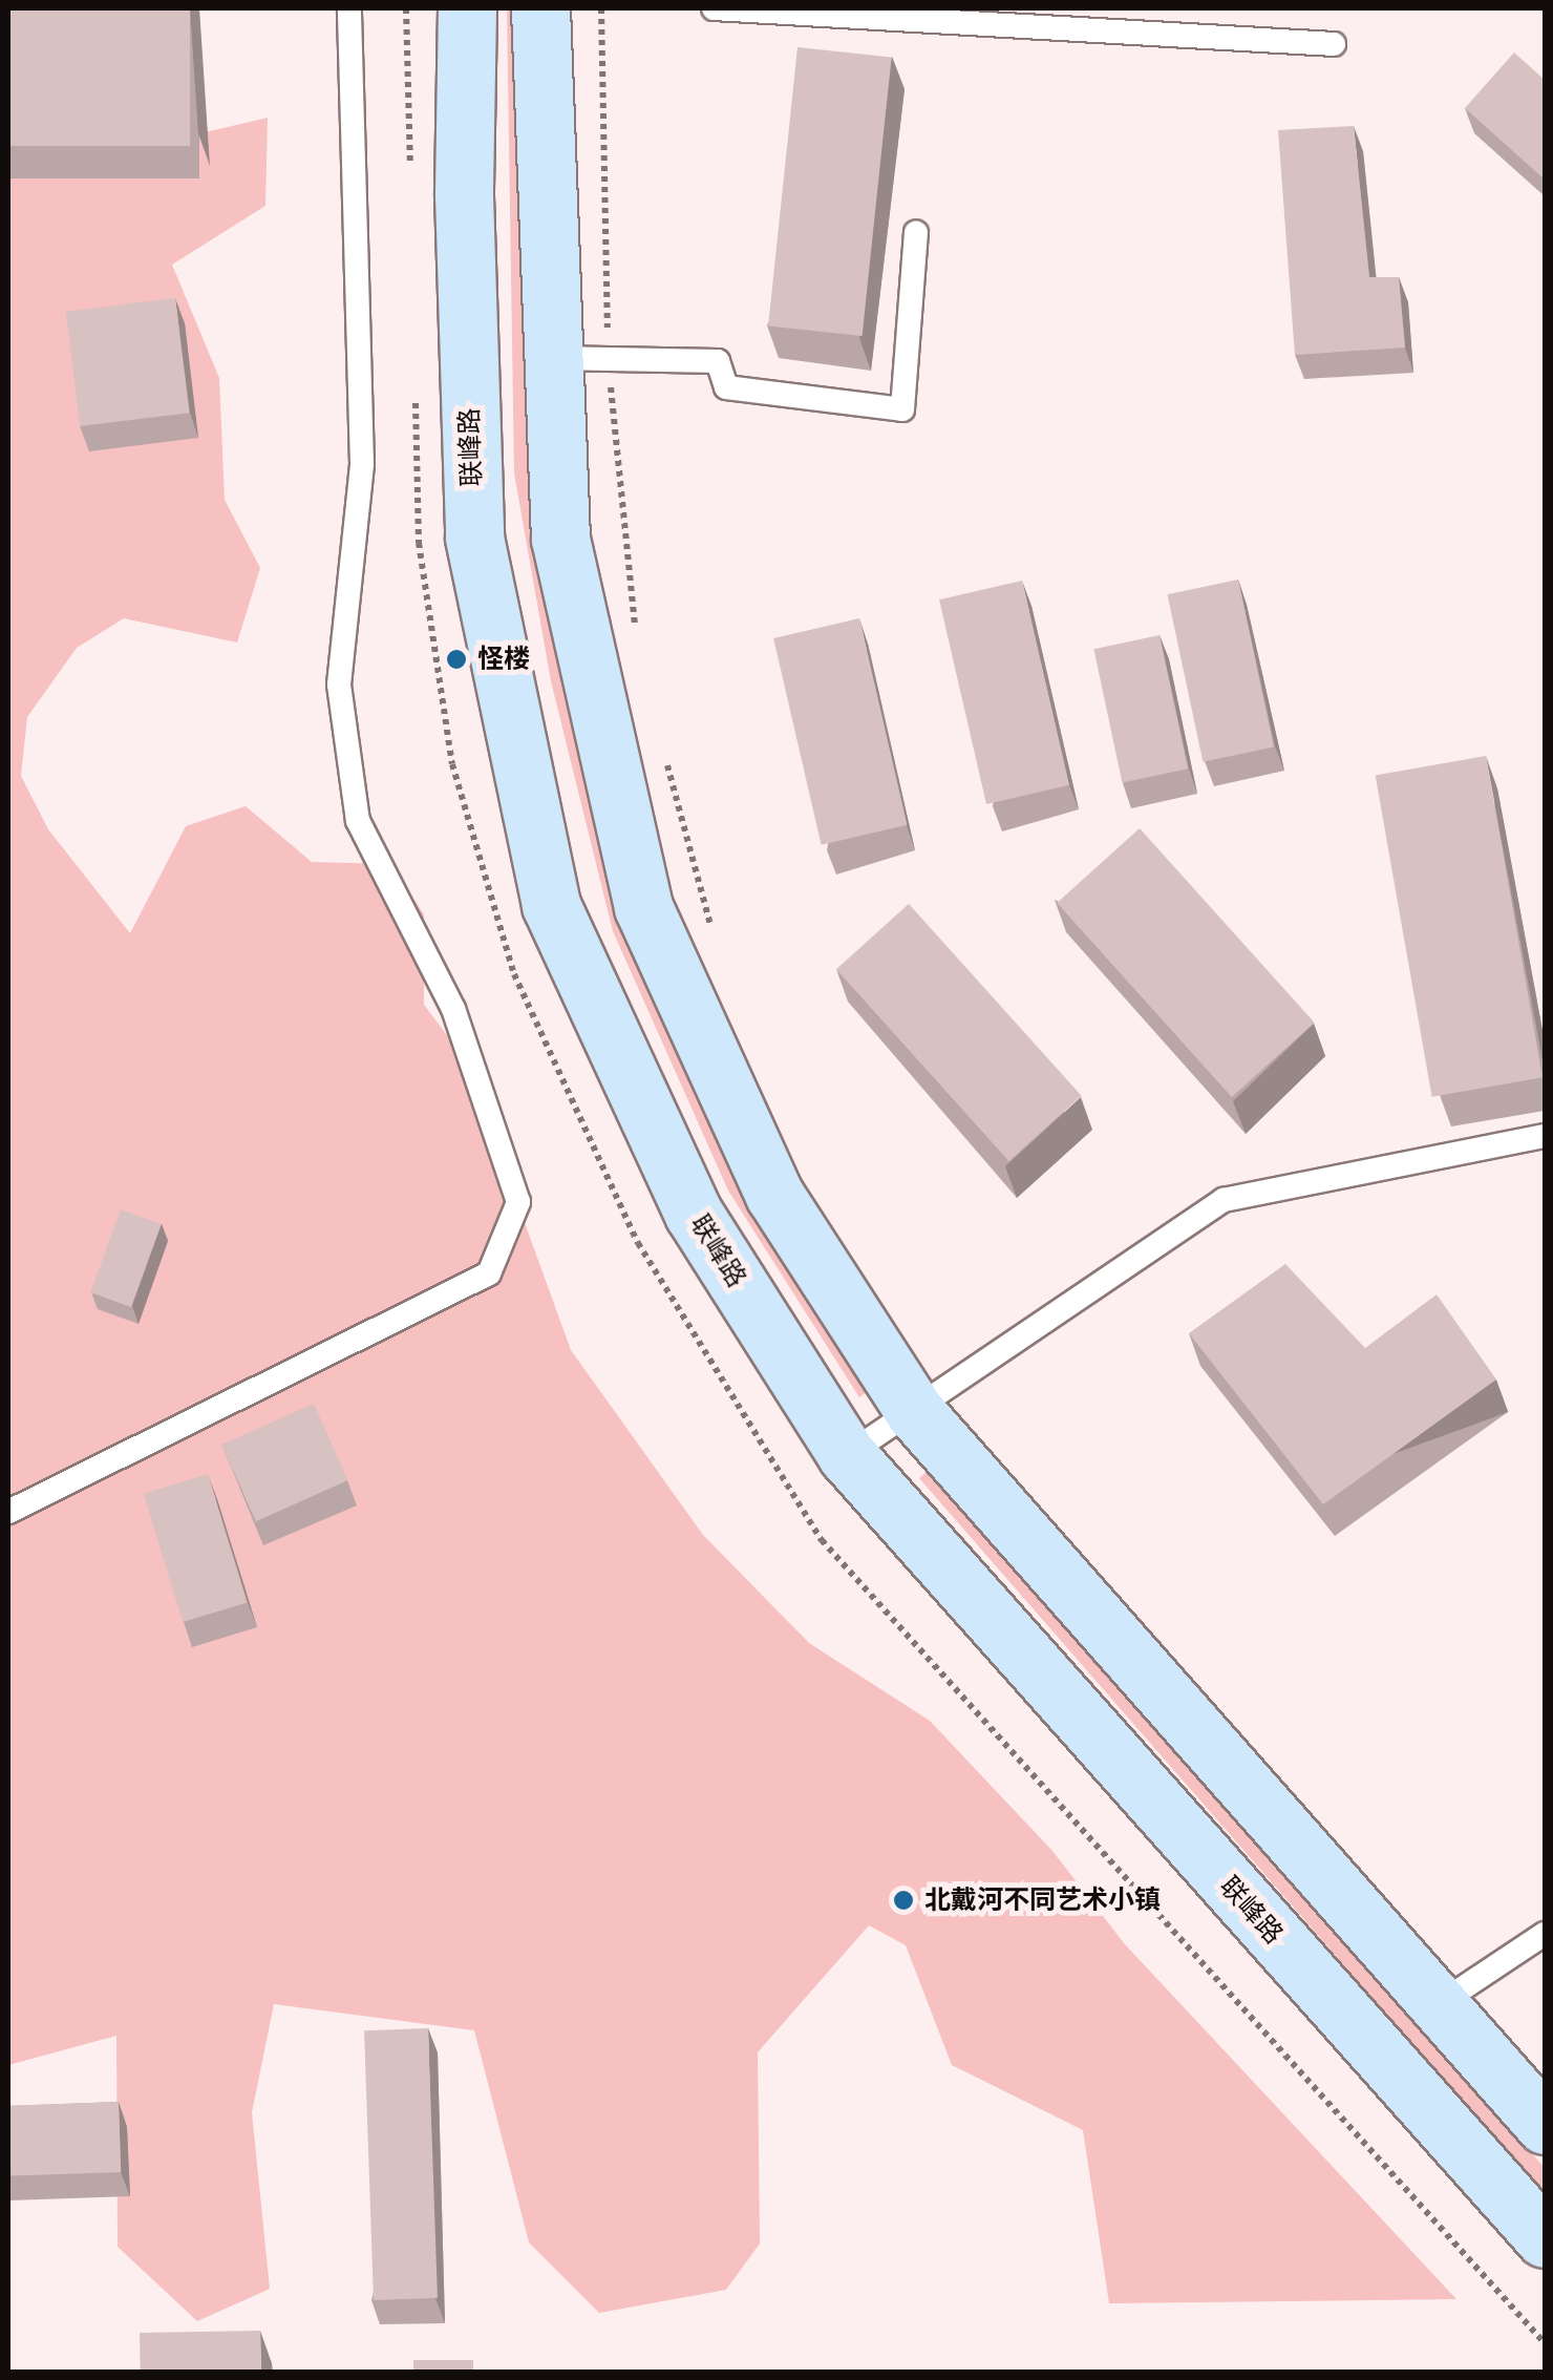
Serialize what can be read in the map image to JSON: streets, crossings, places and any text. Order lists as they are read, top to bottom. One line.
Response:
{"streets":{"main road":["联峰路"]},"places":["怪楼","北戴河不同艺术小镇"]}
